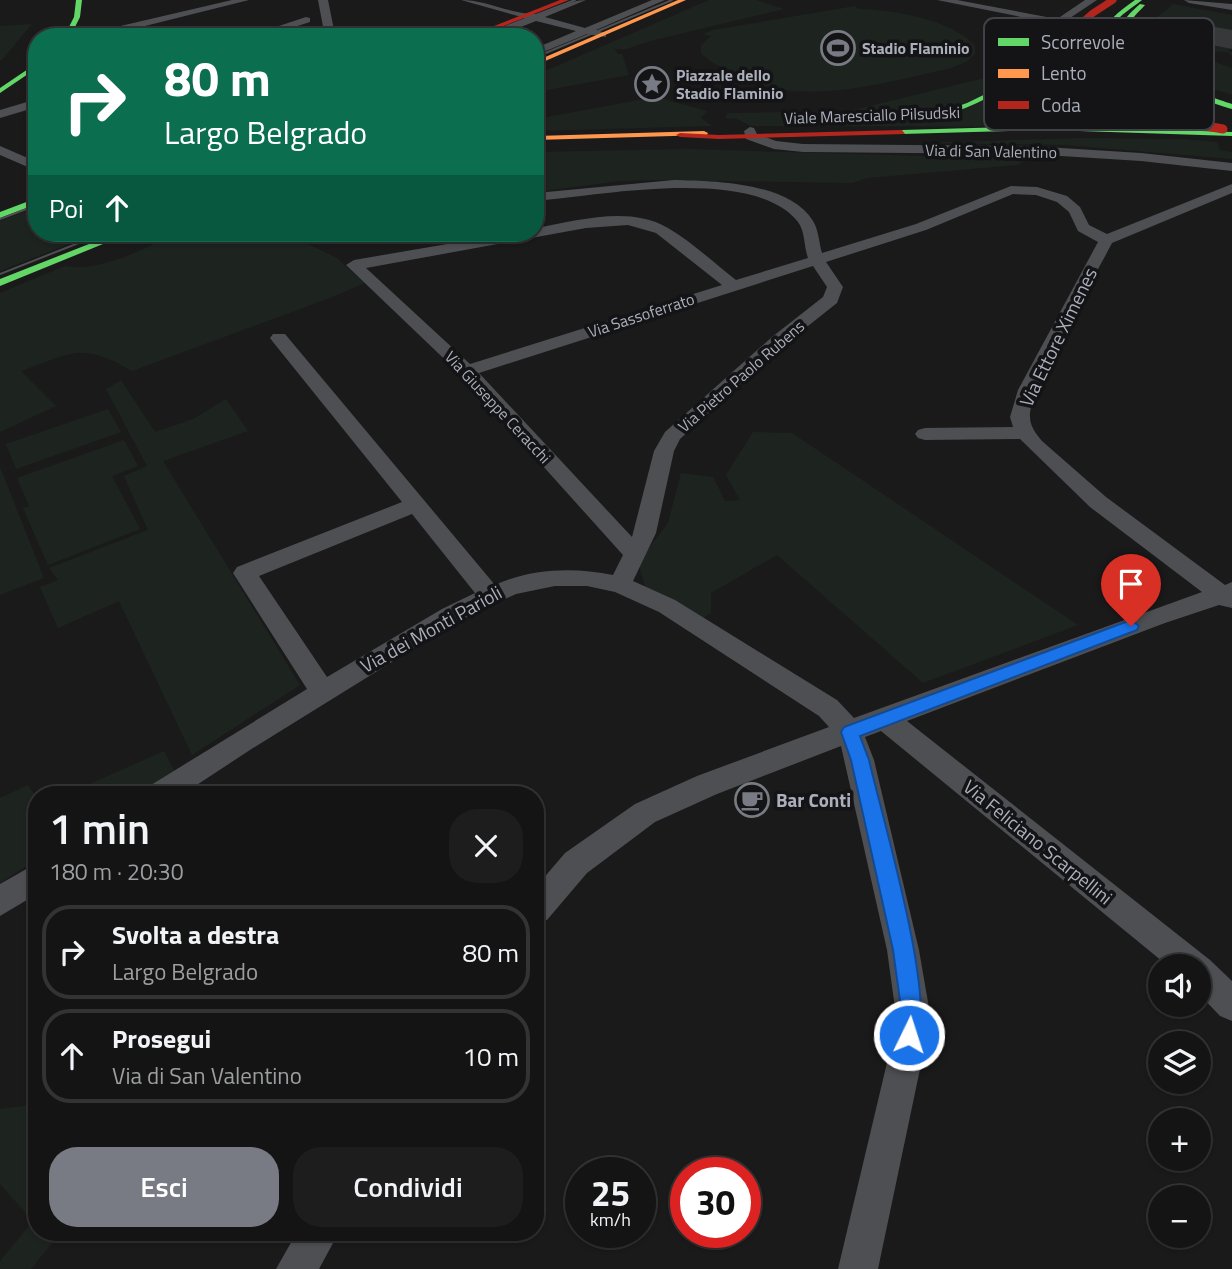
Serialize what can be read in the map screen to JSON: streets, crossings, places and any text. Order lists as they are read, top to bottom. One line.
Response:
{"streets":{"main road":["Viale Maresciallo Pilsudski"],"street":["Via di San Valentino","Via Sassoferrato","Via Ettore Ximenes","Via Pietro Paolo Rubens","Via Giuseppe Ceracchi","Via dei Monti Parioli","Via Feliciano Scarpellini"]},"crossings":[["Viale Maresciallo Pilsudski","Via di San Valentino"],["Via Sassoferrato","Via Ettore Ximenes"],["Via Sassoferrato","Via Pietro Paolo Rubens"],["Via Sassoferrato","Via Giuseppe Ceracchi"],["Via Pietro Paolo Rubens","Via Giuseppe Ceracchi"],["Via Pietro Paolo Rubens","Via dei Monti Parioli"]],"places":{"sports":["Stadio Flaminio"],"place":["Piazzale dello Stadio Flaminio"],"cafe":["Bar Conti"]},"legend":["Scorrevole","Lento","Coda"],"page":{"turn":["80 m","Largo Belgrado"],"then":"Poi","heading":["1 min","180 m · 20:30"],"list":[{"name":"Svolta a destra","note":"Largo Belgrado","value":"80 m"},{"name":"Prosegui","note":"Via di San Valentino","value":"10 m"}],"map_buttons":["+","−"],"buttons":["Esci","Condividi"],"speed":"25 km/h","limit":"30"}}
